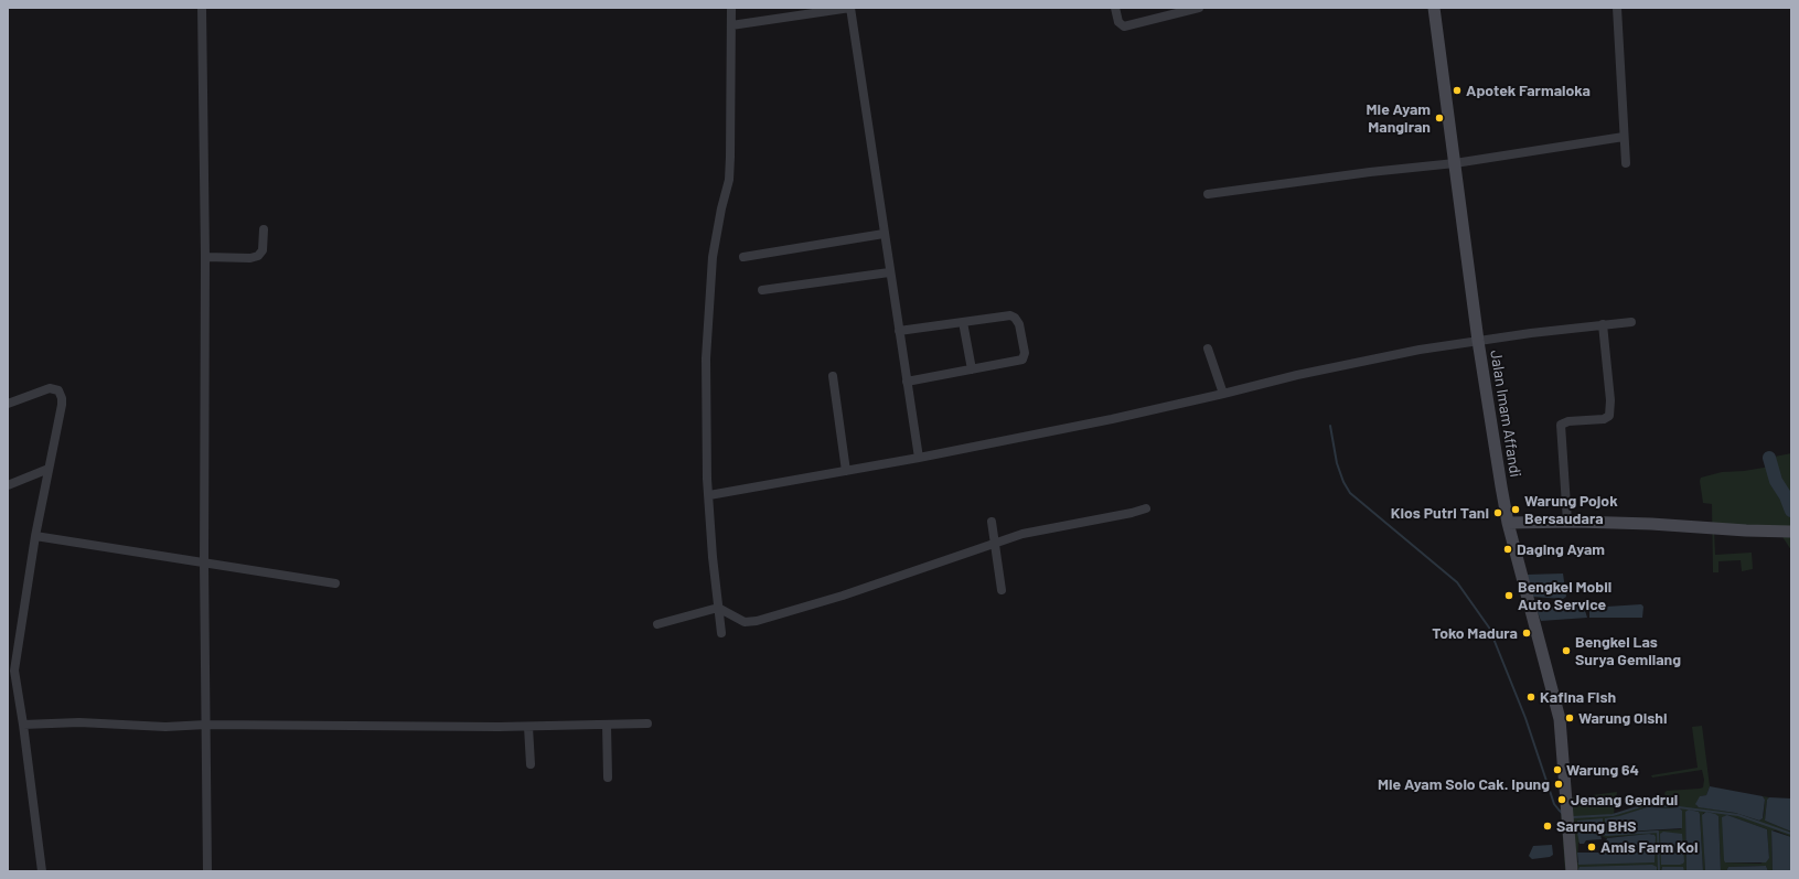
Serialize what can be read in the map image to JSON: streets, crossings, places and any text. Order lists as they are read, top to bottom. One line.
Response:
{"streets":{"street":["Jalan Imam Affandi"]},"places":["Apotek Farmaloka","Mie Ayam Mangiran","Warung Pojok Bersaudara","Kios Putri Tani","Daging Ayam","Bengkel Mobil Auto Service","Toko Madura","Bengkel Las Surya Gemilang","Kafina Fish","Warung Oishi","Warung 64","Mie Ayam Solo Cak. Ipung","Jenang Gendrul","Sarung BHS","Amis Farm Koi"]}
